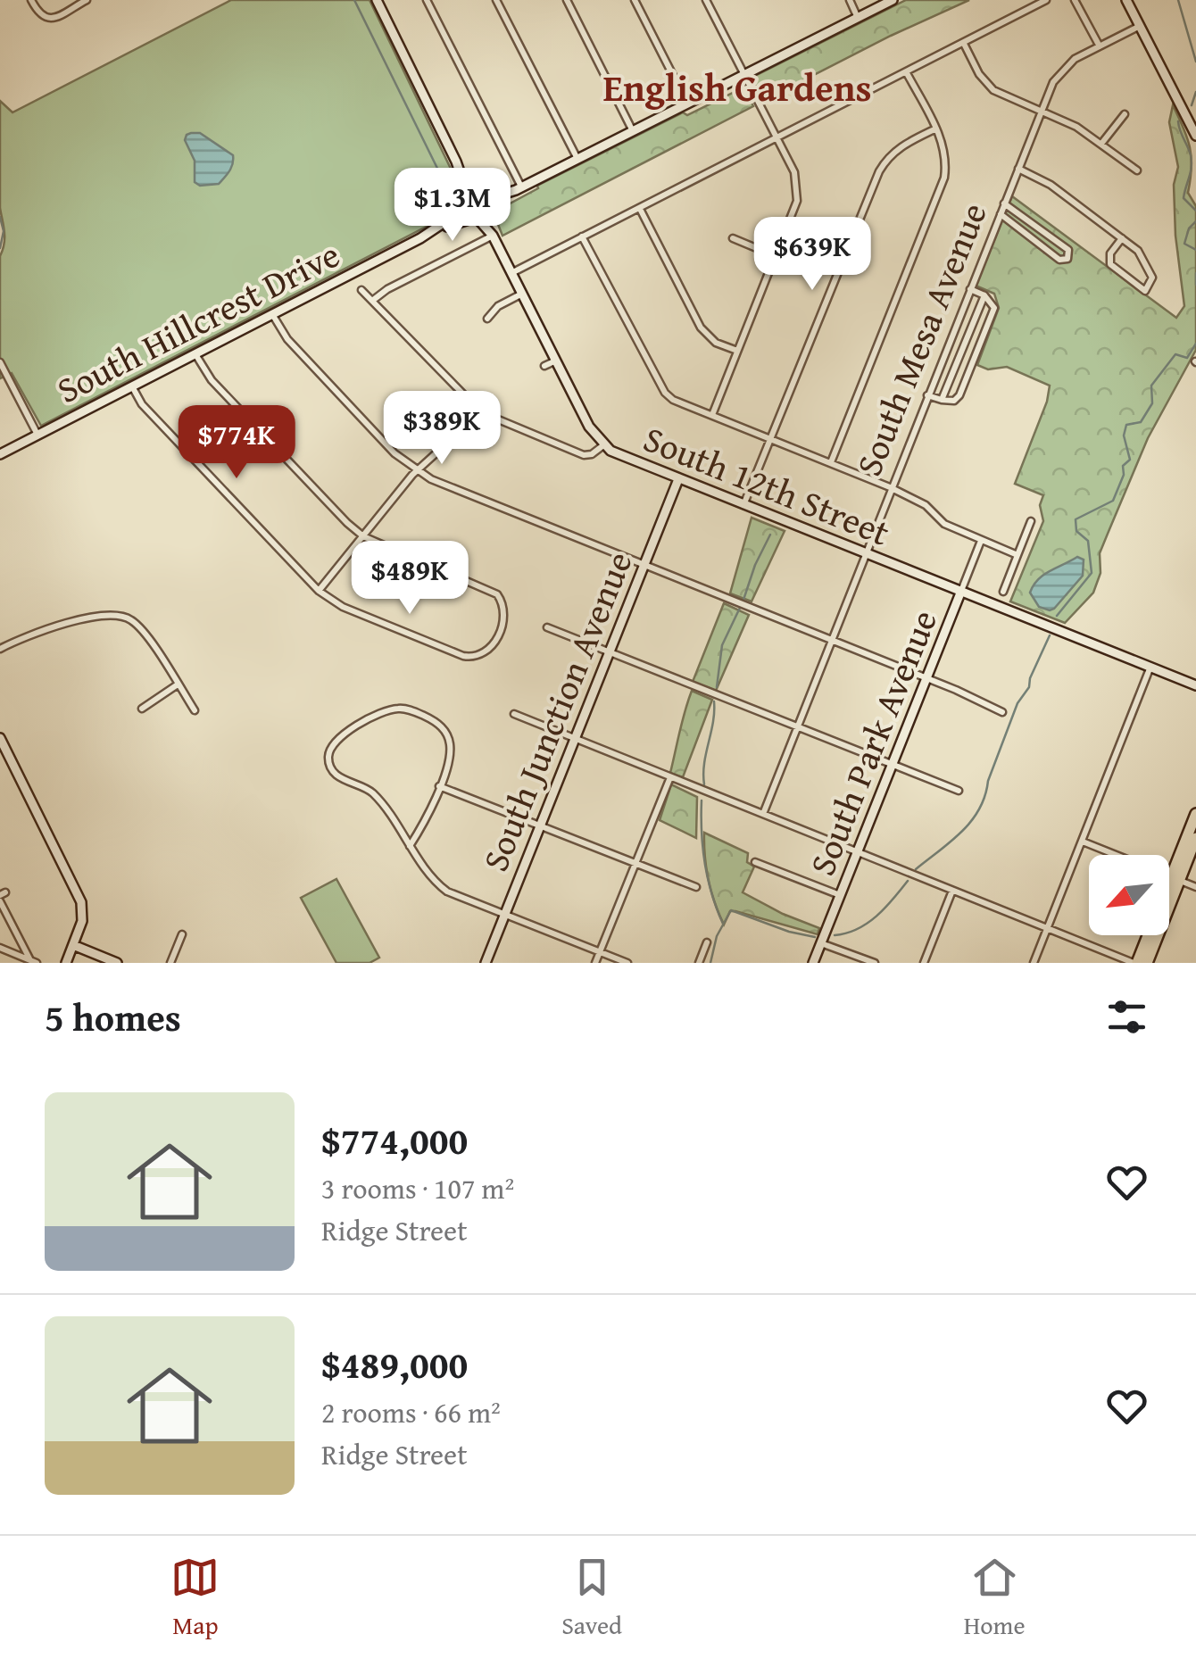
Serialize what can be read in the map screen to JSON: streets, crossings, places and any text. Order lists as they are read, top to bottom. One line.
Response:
{"streets":{"street":["South Hillcrest Drive","South Mesa Avenue","South 12th Street","South Junction Avenue","South Park Avenue"]},"crossings":[["South Mesa Avenue","South 12th Street"],["South 12th Street","South Junction Avenue"],["South 12th Street","South Park Avenue"]],"districts":["English Gardens"],"north":"bottom left","page":{"price":["$1.3M","$639K","$389K","$774K","$489K"],"heading":"5 homes","list":[{"name":"$774,000","note":"3 rooms · 107 m² · Ridge Street"},{"name":"$489,000","note":"2 rooms · 66 m² · Ridge Street"}],"tabs":["Map","Saved","Home"]}}
